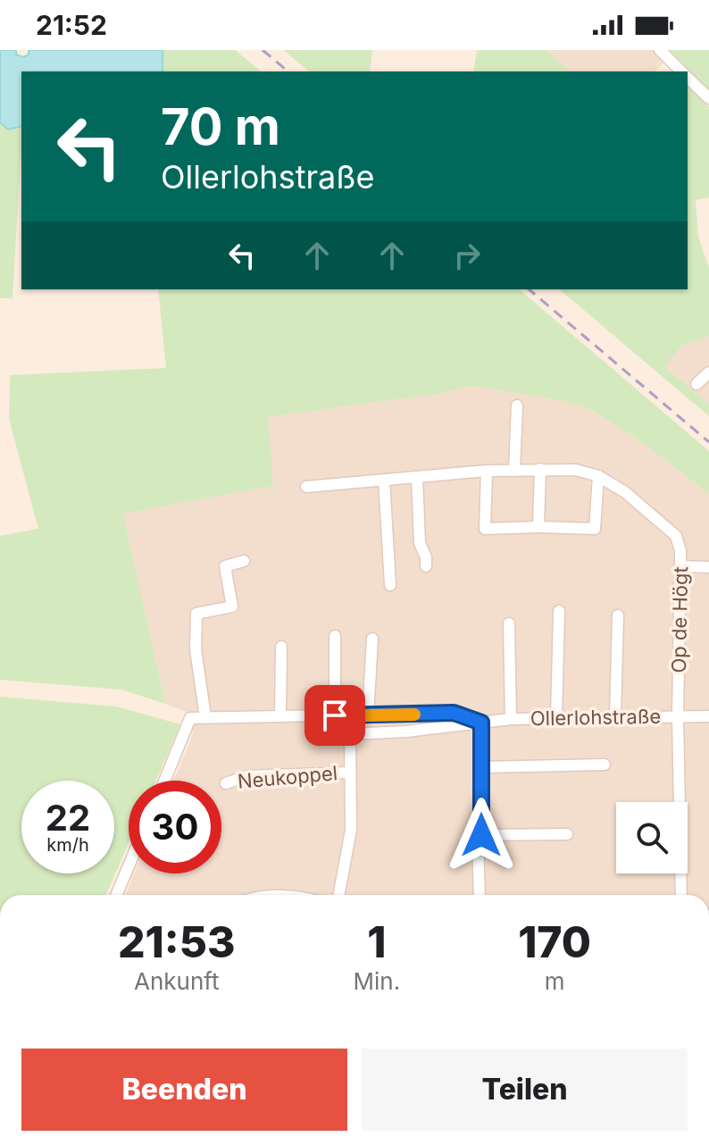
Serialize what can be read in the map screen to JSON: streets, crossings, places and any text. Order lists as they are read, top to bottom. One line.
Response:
{"streets":{"street":["Op de Högt","Ollerlohstraße","Neukoppel"]},"crossings":[["Op de Högt","Ollerlohstraße"],["Ollerlohstraße","Neukoppel"]],"page":{"status":"21:52","turn":["70 m","Ollerlohstraße"],"speed":"22 km/h","limit":"30","eta":["21:53","Ankunft","1","Min.","170","m"],"buttons":["Beenden","Teilen"]}}
